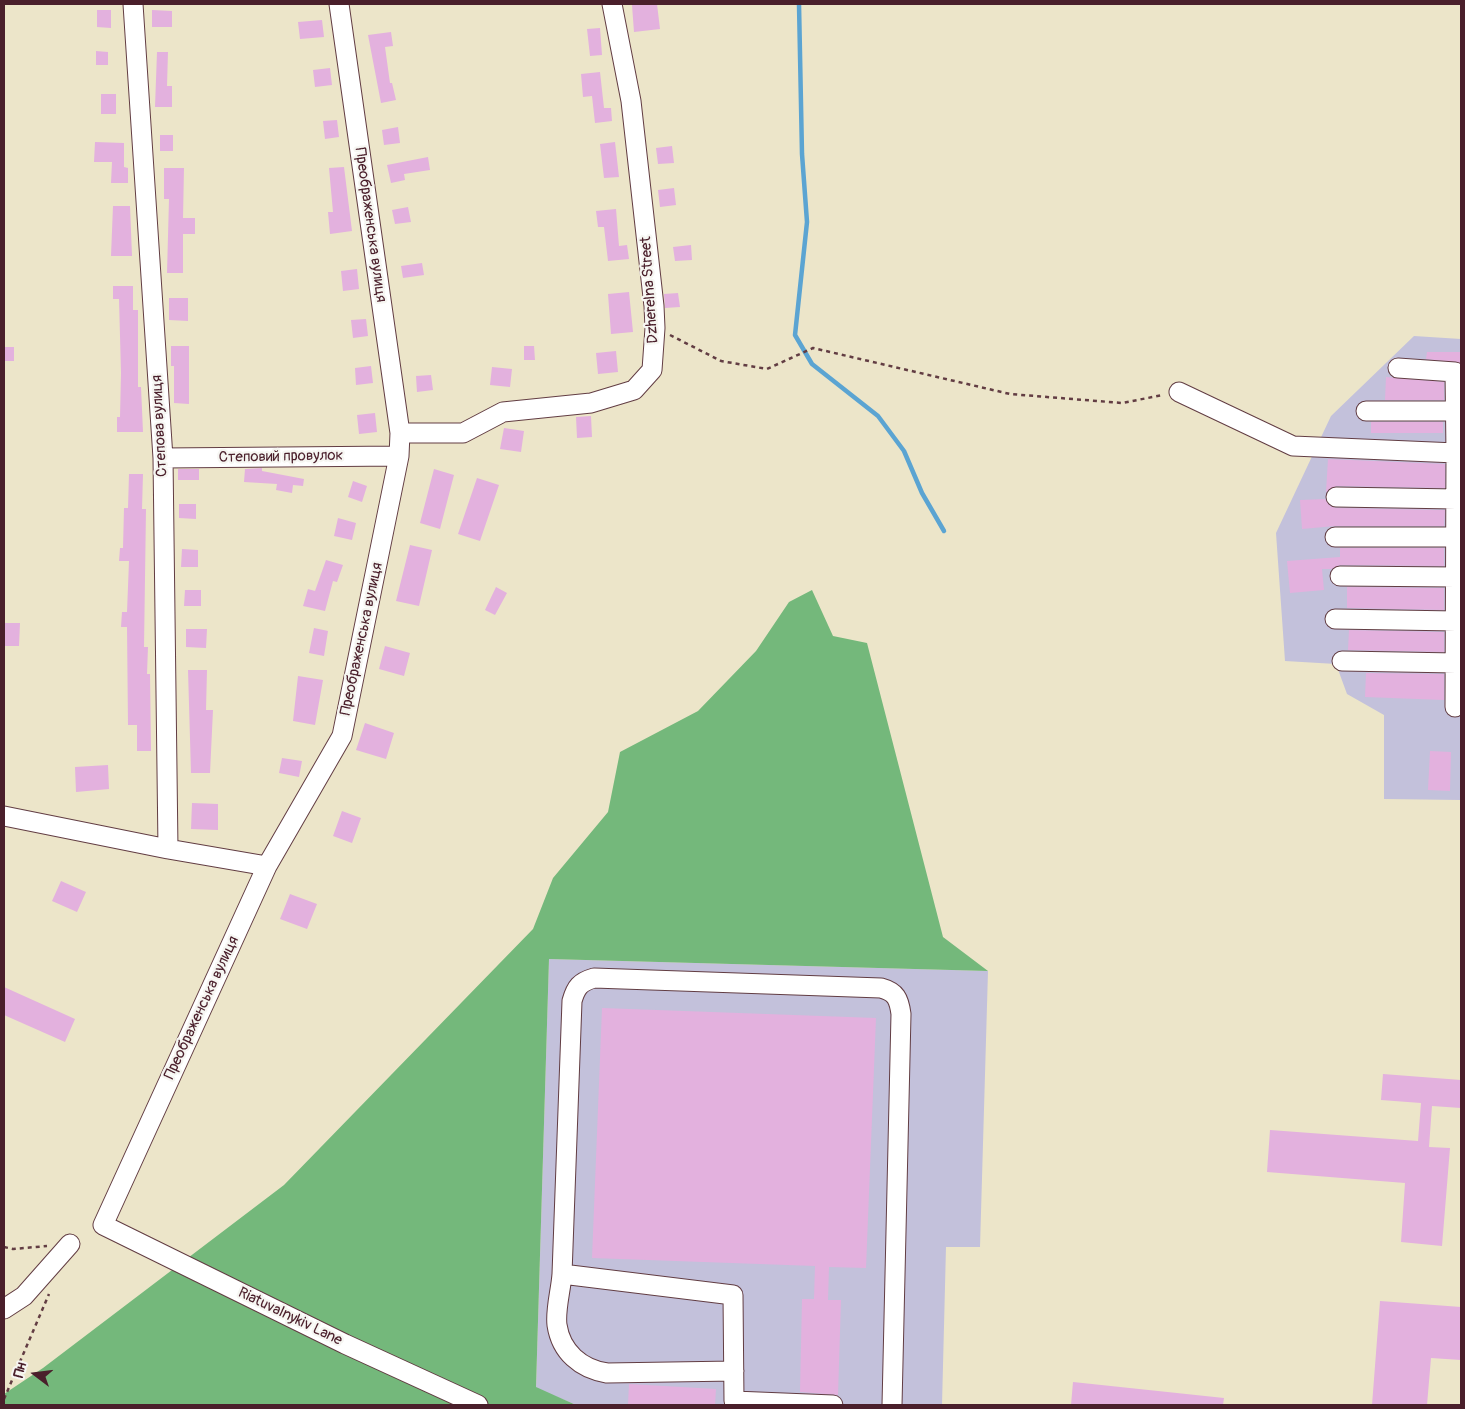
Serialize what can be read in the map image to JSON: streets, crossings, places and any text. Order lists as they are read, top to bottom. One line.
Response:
{"streets":{"street":["Преображенська вулиця","Dzherelna Street","Степова вулиця","Степовий провулок","Riatuvalnykiv Lane"]},"crossings":[["Преображенська вулиця","Dzherelna Street"],["Преображенська вулиця","Степовий провулок"],["Преображенська вулиця","Riatuvalnykiv Lane"],["Степова вулиця","Степовий провулок"]],"north":"left"}
